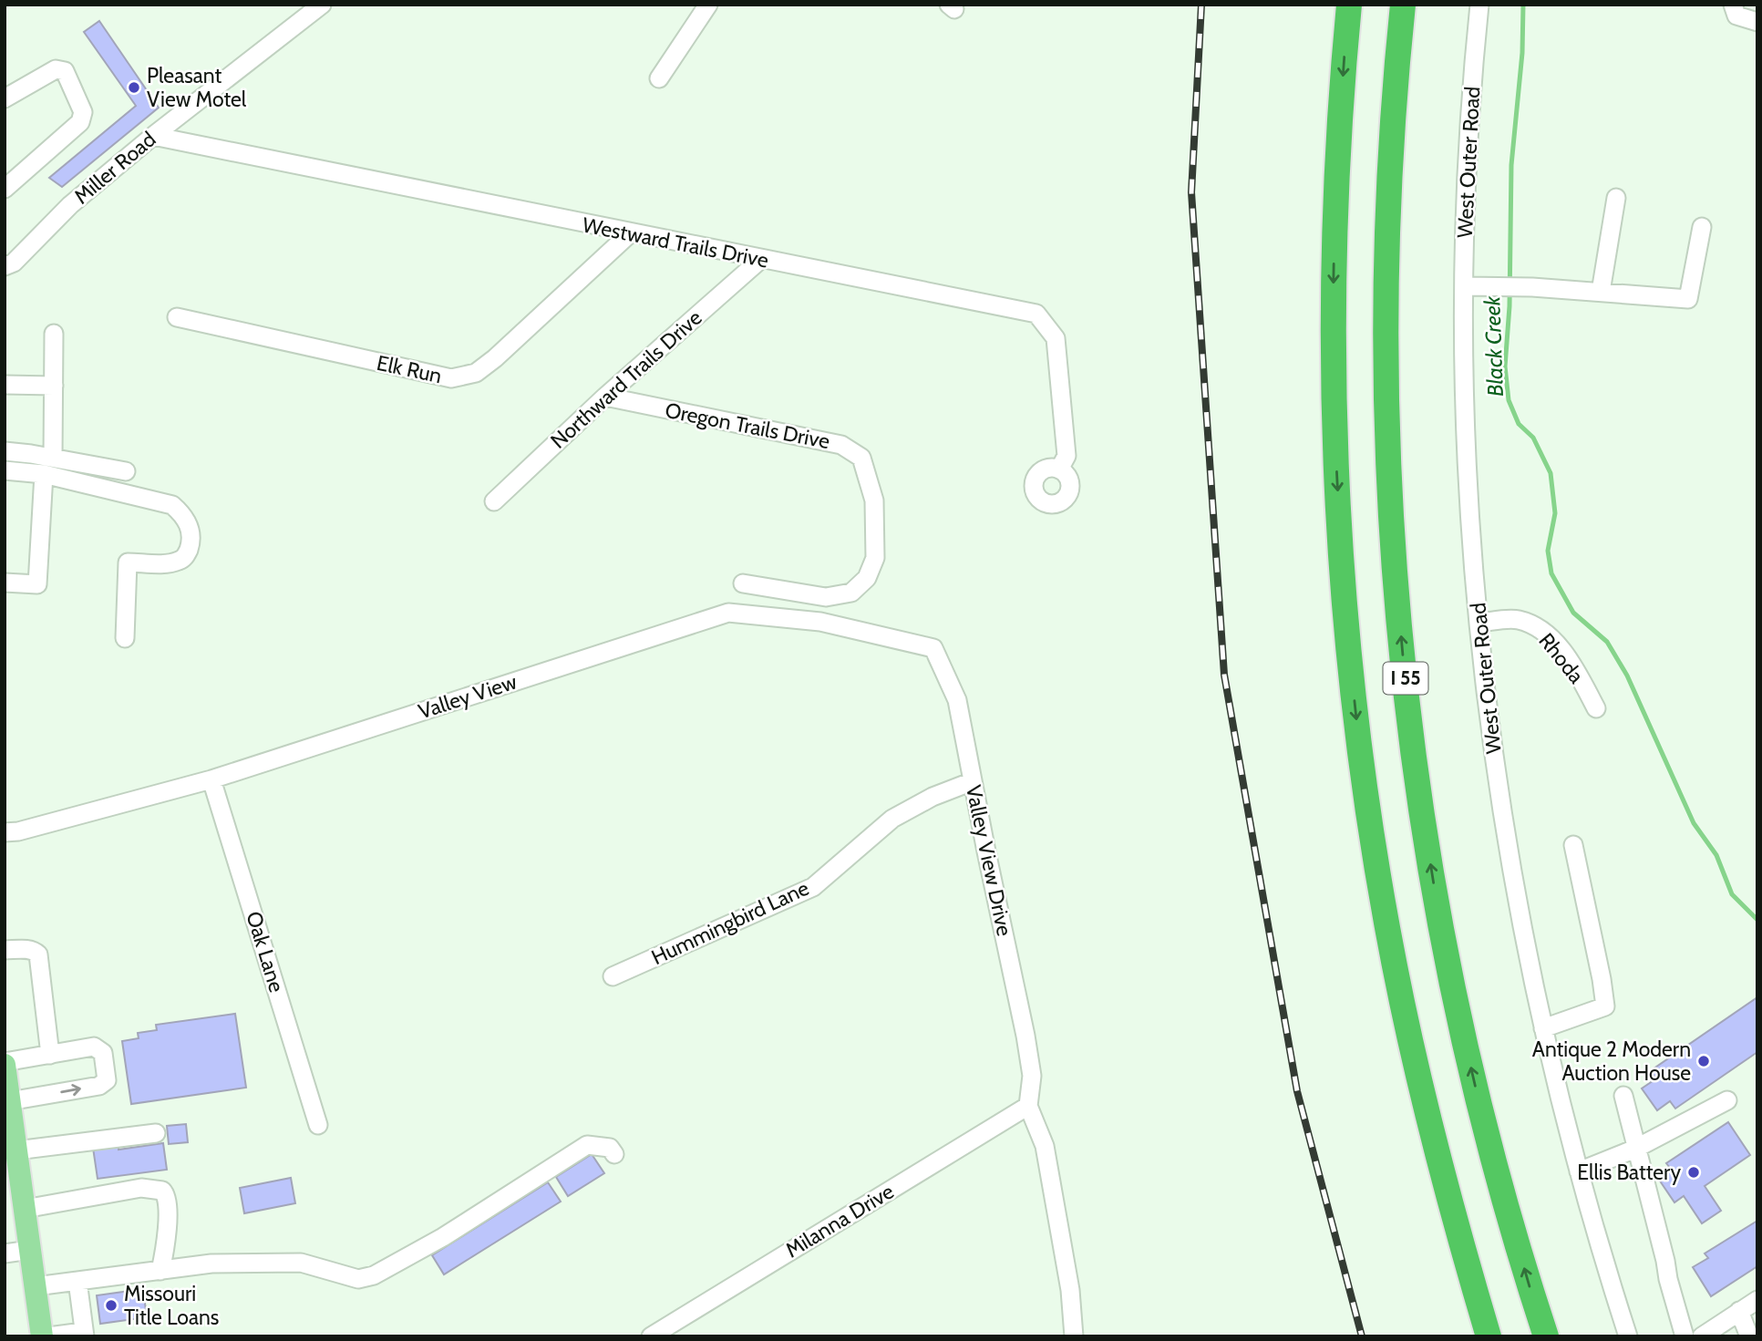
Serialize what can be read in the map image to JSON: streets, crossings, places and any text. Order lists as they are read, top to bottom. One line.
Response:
{"streets":{"highway":["I 55"],"street":["West Outer Road","Miller Road","Westward Trails Drive","Elk Run","Northward Trails Drive","Oregon Trails Drive","Rhoda","Valley View","Valley View Drive","Hummingbird Lane","Oak Lane","Milanna Drive"]},"crossings":[["West Outer Road","Rhoda"],["Miller Road","Westward Trails Drive"],["Westward Trails Drive","Elk Run"],["Westward Trails Drive","Northward Trails Drive"],["Northward Trails Drive","Oregon Trails Drive"],["Valley View","Valley View Drive"],["Valley View","Oak Lane"],["Valley View Drive","Hummingbird Lane"],["Valley View Drive","Milanna Drive"]],"water":["Black Creek"],"places":["Pleasant View Motel","Antique 2 Modern Auction House","Ellis Battery","Missouri Title Loans"]}
